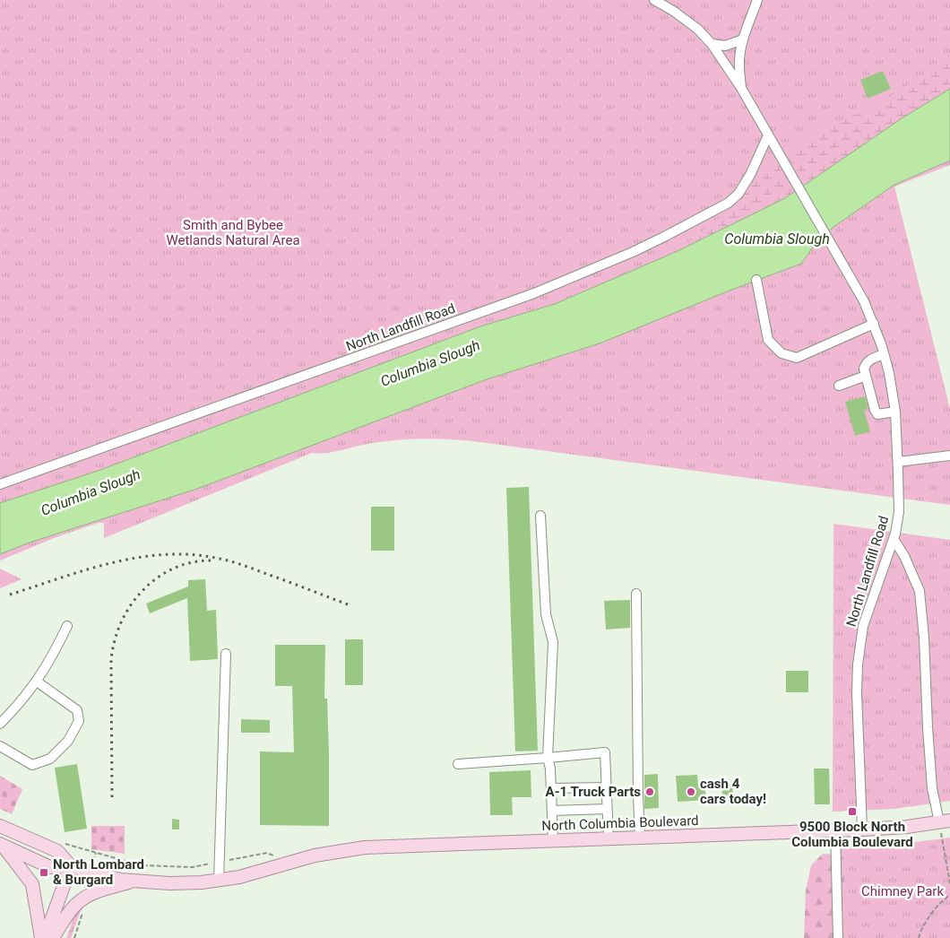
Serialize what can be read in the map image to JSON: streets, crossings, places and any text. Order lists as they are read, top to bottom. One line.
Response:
{"streets":{"main road":["North Columbia Boulevard"],"street":["North Landfill Road"]},"crossings":[["North Landfill Road","North Columbia Boulevard"]],"water":["Columbia Slough"],"parks":["Smith and Bybee Wetlands Natural Area","Chimney Park"],"places":{"other":["A-1 Truck Parts","cash 4 cars today!"],"transit":["9500 Block North Columbia Boulevard","North Lombard & Burgard"]}}
